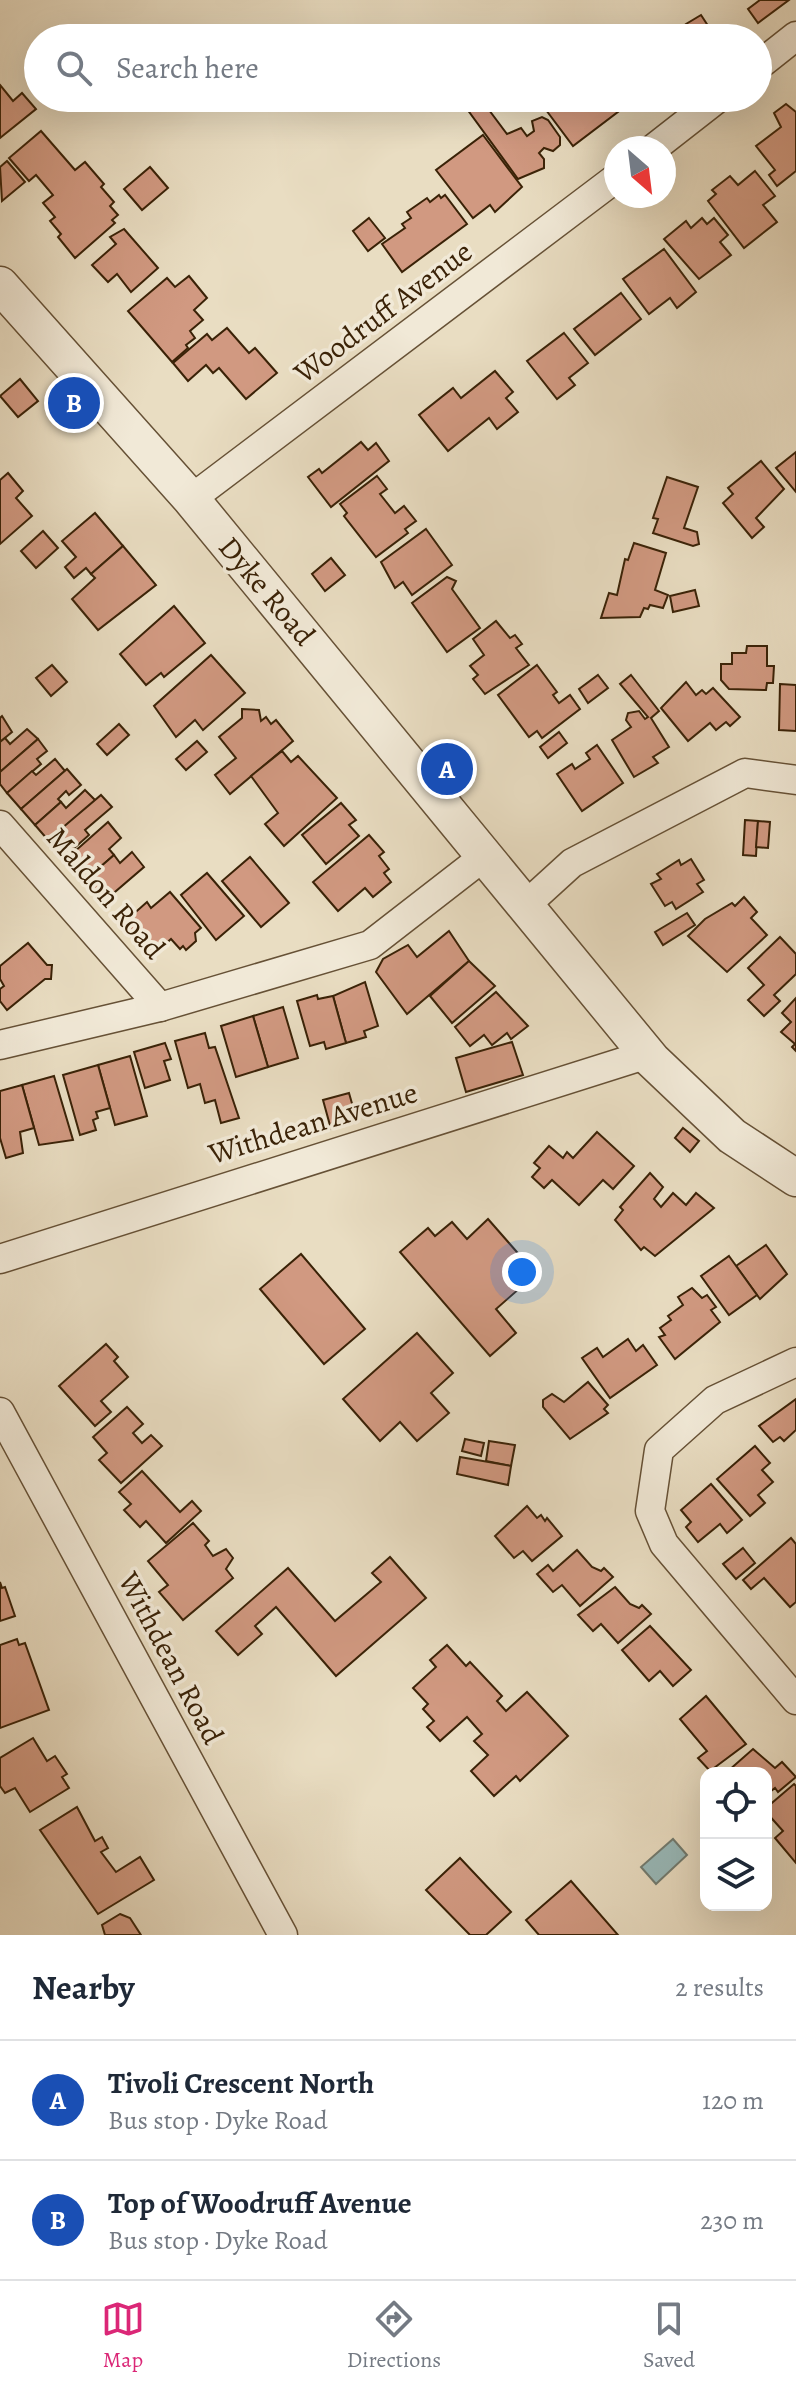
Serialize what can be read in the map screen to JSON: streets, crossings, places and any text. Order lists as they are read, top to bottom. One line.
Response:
{"streets":{"street":["Woodruff Avenue","Dyke Road","Maldon Road","Withdean Avenue","Withdean Road"]},"crossings":[["Woodruff Avenue","Dyke Road"],["Dyke Road","Withdean Avenue"]],"north":"bottom right","page":{"search":"Search here","pins":["B","A"],"heading":["Nearby","2 results"],"list":[{"mark":"A","name":"Tivoli Crescent North","note":"Bus stop · Dyke Road","value":"120 m"},{"mark":"B","name":"Top of Woodruff Avenue","note":"Bus stop · Dyke Road","value":"230 m"}],"nav":["Map","Directions","Saved"]}}
